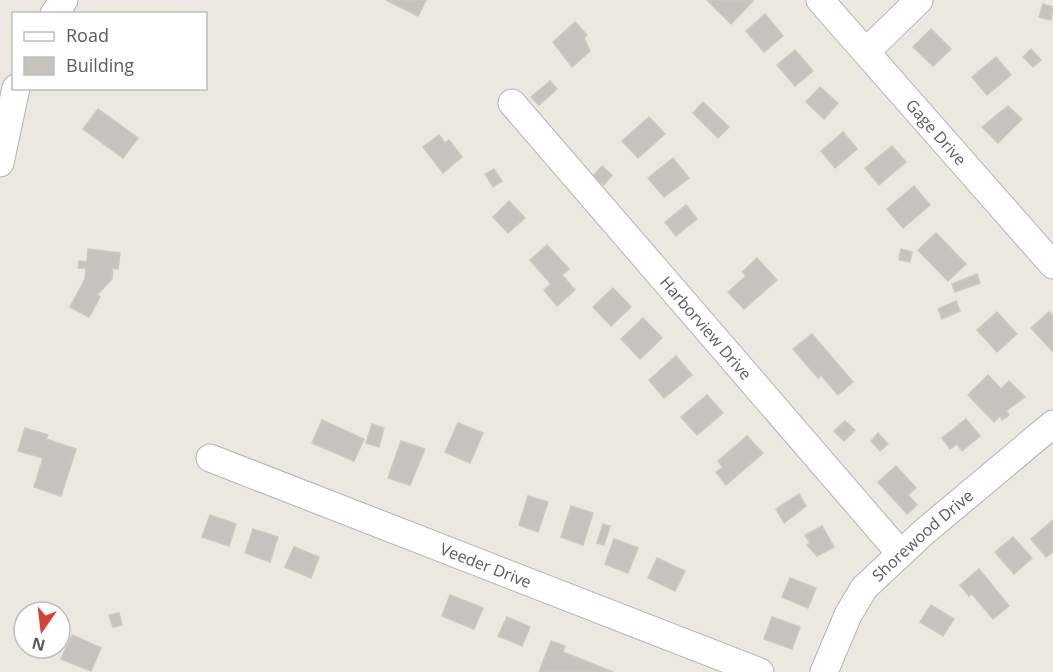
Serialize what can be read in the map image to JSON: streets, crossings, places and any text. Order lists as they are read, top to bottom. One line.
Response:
{"streets":{"street":["Gage Drive","Harborview Drive","Shorewood Drive","Veeder Drive"]},"crossings":[["Harborview Drive","Shorewood Drive"]],"legend":["Road","Building"],"north":"bottom"}
